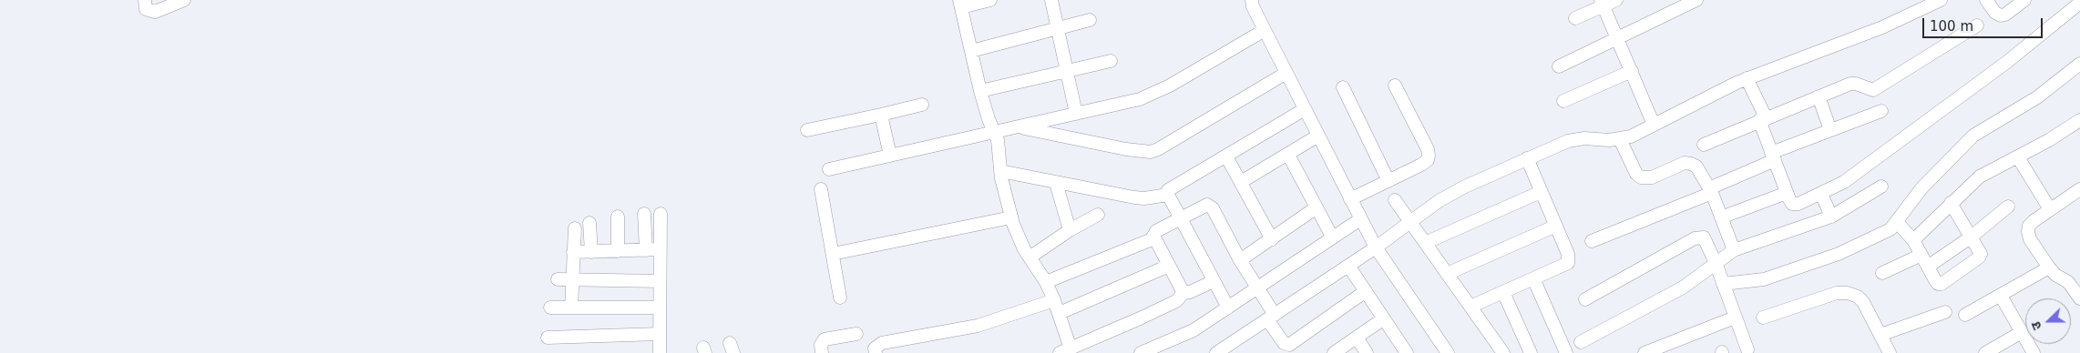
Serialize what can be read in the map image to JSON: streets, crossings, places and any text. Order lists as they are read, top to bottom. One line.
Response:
{"scale_bar":"100 m","north":"left"}
